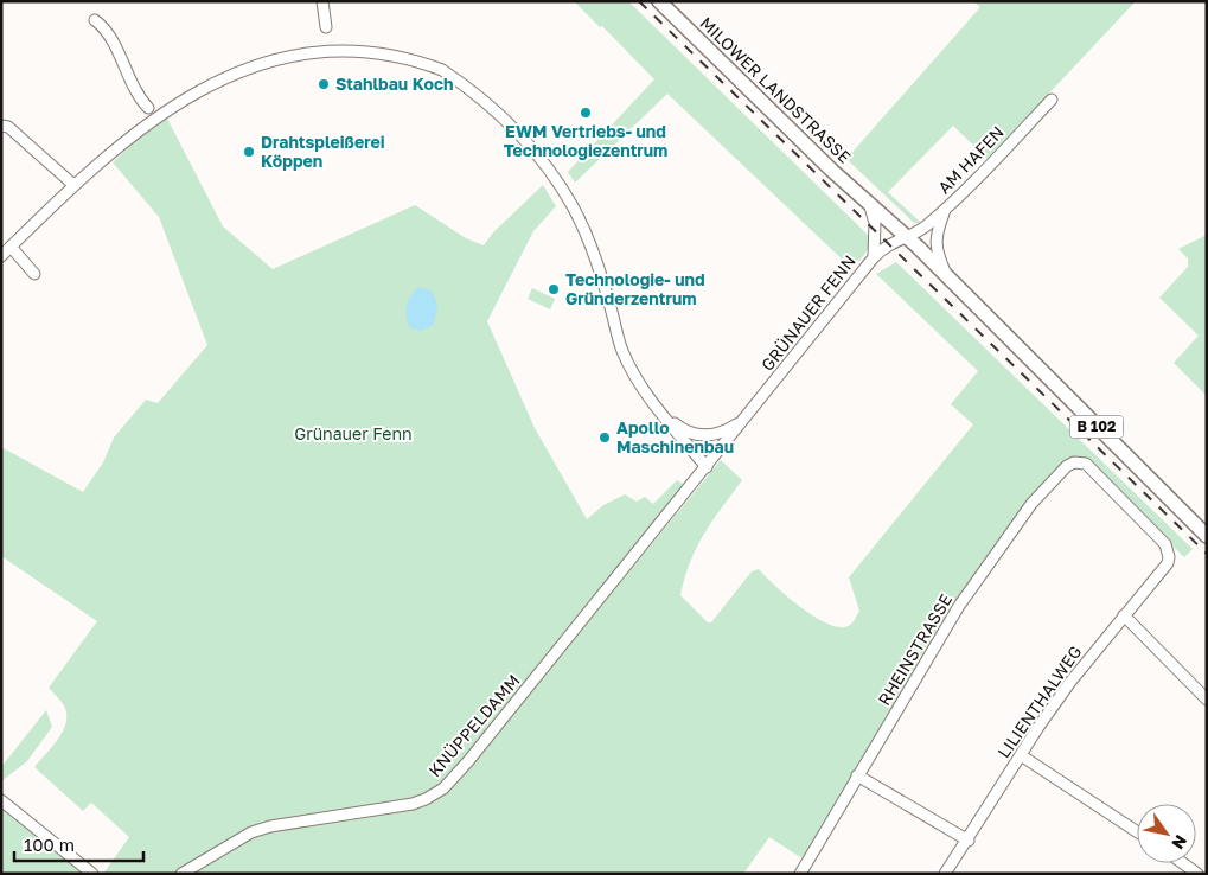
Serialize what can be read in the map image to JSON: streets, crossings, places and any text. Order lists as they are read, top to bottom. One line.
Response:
{"streets":{"main road":["MILOWER LANDSTRASSE","B 102"],"street":["AM HAFEN","GRÜNAUER FENN","RHEINSTRASSE","LILIENTHALWEG","KNÜPPELDAMM"]},"crossings":[["MILOWER LANDSTRASSE","AM HAFEN"],["MILOWER LANDSTRASSE","GRÜNAUER FENN"],["AM HAFEN","GRÜNAUER FENN"],["GRÜNAUER FENN","KNÜPPELDAMM"],["RHEINSTRASSE","LILIENTHALWEG"]],"parks":["Grünauer Fenn"],"places":["Stahlbau Koch","EWM Vertriebs- und Technologiezentrum","Drahtspleißerei Köppen","Technologie- und Gründerzentrum","Apollo Maschinenbau"],"scale_bar":"100 m","north":"bottom right"}
